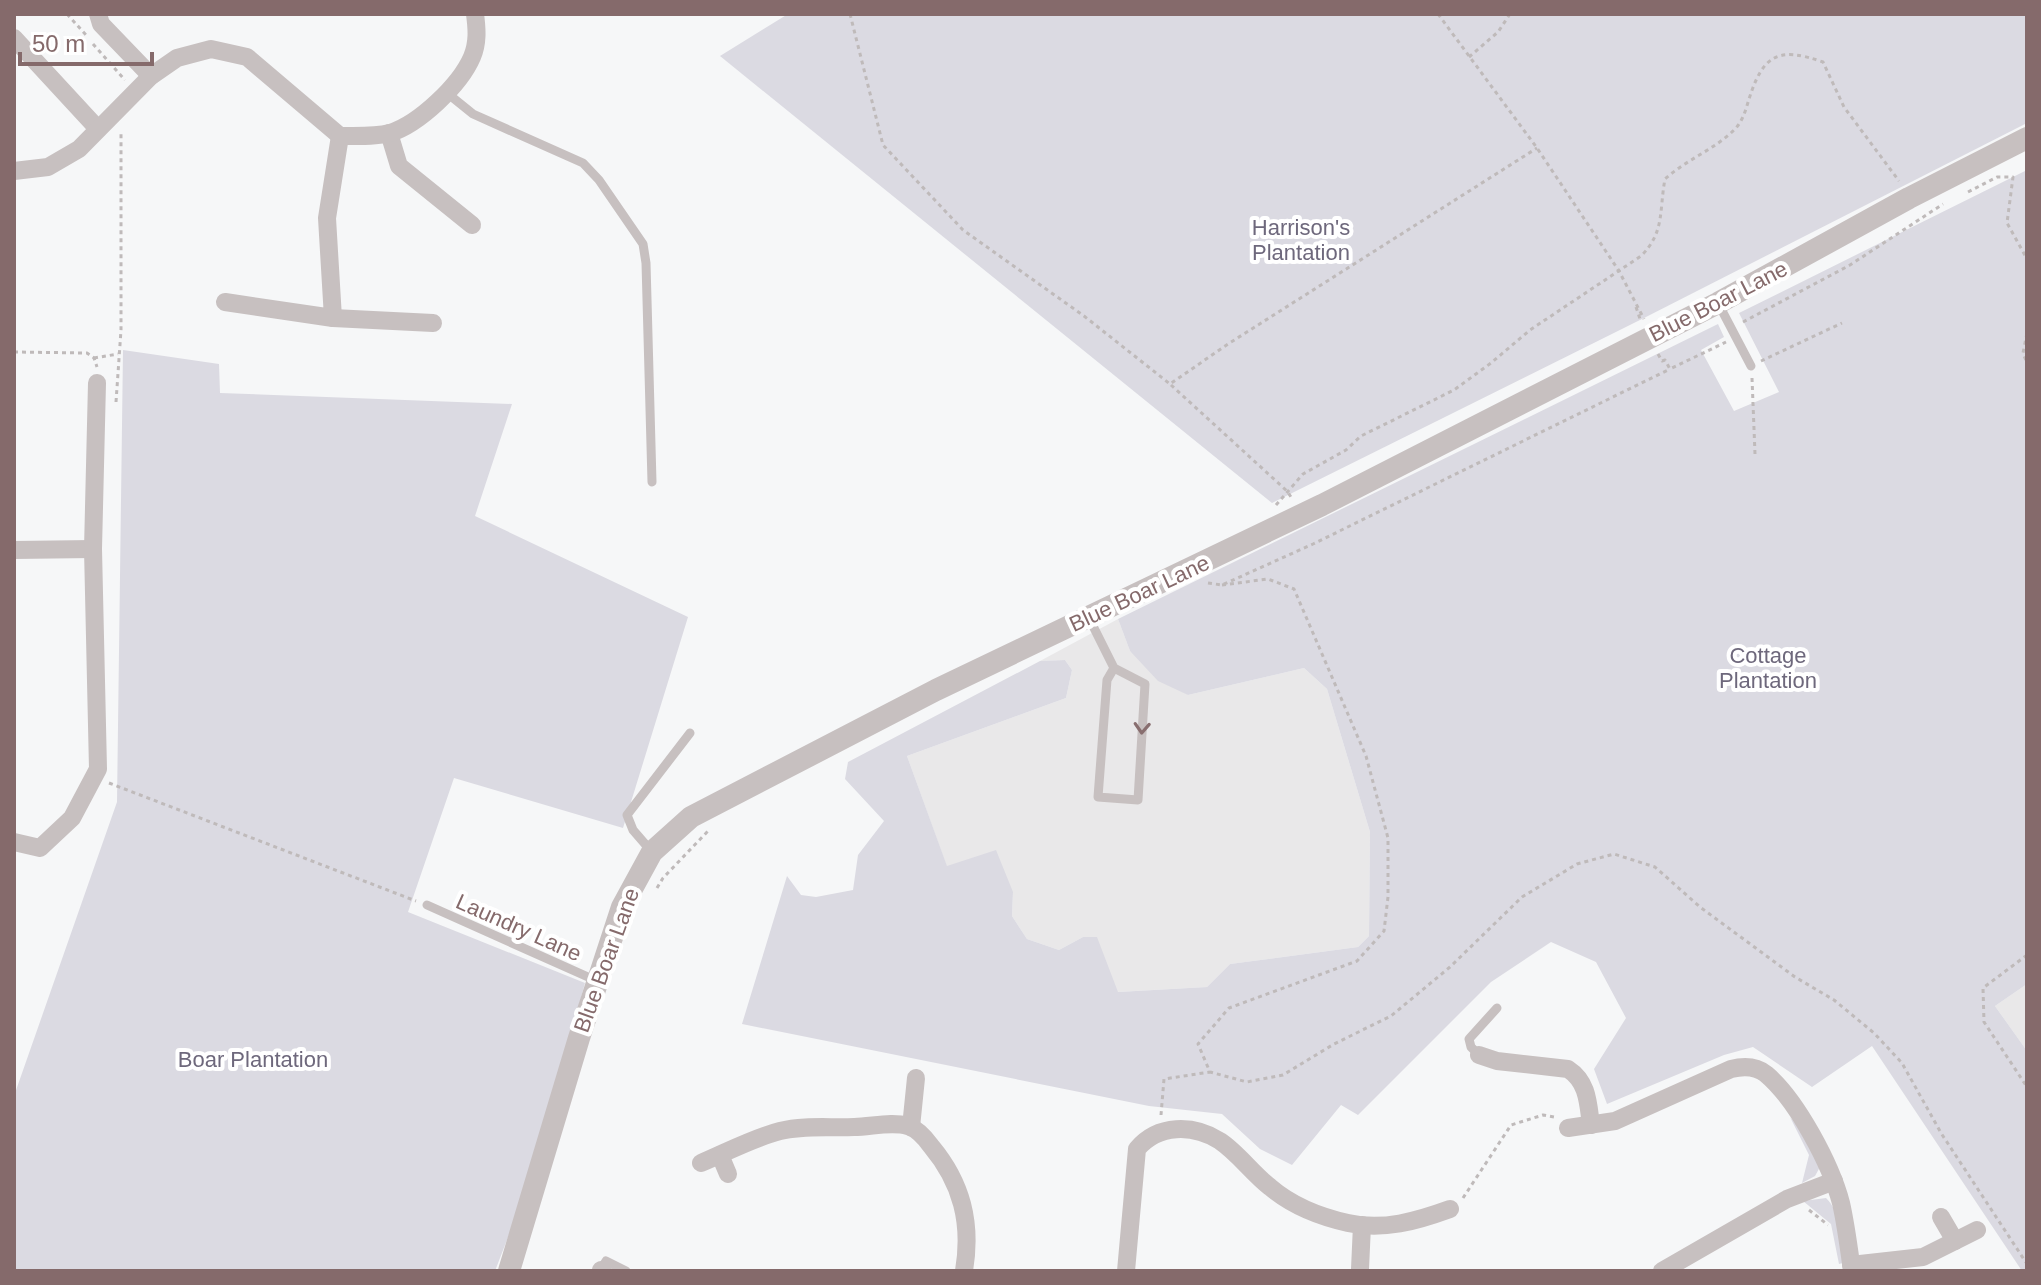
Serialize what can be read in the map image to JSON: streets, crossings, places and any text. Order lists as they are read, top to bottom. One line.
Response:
{"streets":{"street":["Blue Boar Lane"],"lane":["Laundry Lane"]},"crossings":[["Blue Boar Lane","Laundry Lane"]],"parks":["Harrison's Plantation","Cottage Plantation","Boar Plantation"],"scale_bar":"50 m"}
